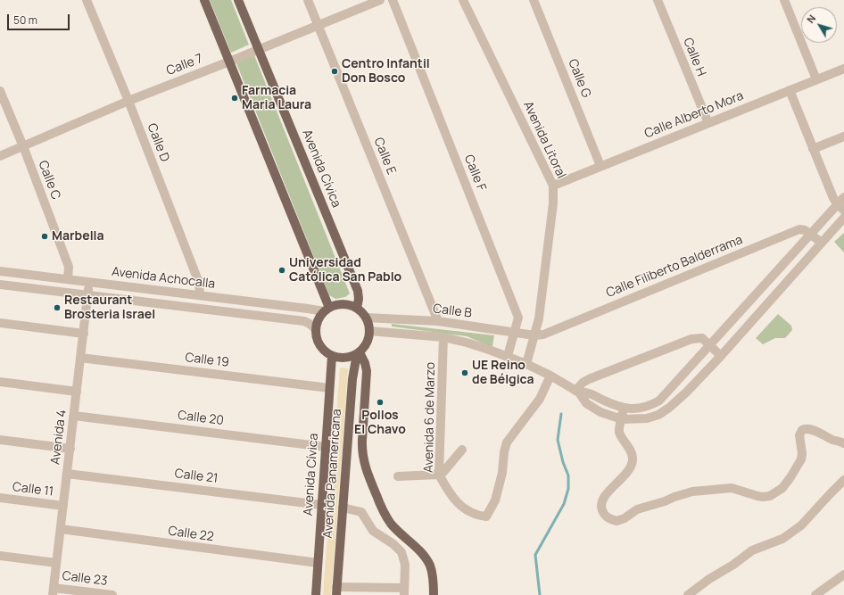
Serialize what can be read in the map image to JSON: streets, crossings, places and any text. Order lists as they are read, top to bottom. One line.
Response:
{"streets":{"main road":["Avenida Cívica","Avenida Panamericana"],"street":["Calle H","Calle 7","Calle G","Calle Alberto Mora","Avenida Litoral","Calle D","Calle E","Calle F","Calle C","Calle Filiberto Balderrama","Avenida Achocalla","Calle B","Calle 19","Avenida 6 de Marzo","Calle 20","Avenida 4","Calle 21","Calle 11","Calle 22","Calle 23"]},"crossings":[["Calle H","Calle Alberto Mora"],["Calle 7","Calle D"],["Calle 7","Calle E"],["Calle 7","Avenida Cívica"],["Calle 7","Calle C"],["Calle G","Calle Alberto Mora"],["Calle Alberto Mora","Avenida Litoral"],["Avenida Litoral","Calle Filiberto Balderrama"],["Avenida Litoral","Calle B"],["Calle D","Avenida Achocalla"],["Calle E","Calle B"],["Avenida Cívica","Avenida Achocalla"],["Avenida Cívica","Calle B"],["Avenida Cívica","Calle 19"],["Avenida Cívica","Calle 20"],["Avenida Cívica","Avenida Panamericana"],["Avenida Cívica","Calle 21"],["Avenida Cívica","Calle 22"],["Calle F","Calle B"],["Calle C","Avenida Achocalla"],["Calle Filiberto Balderrama","Calle B"],["Avenida Achocalla","Calle B"],["Avenida Achocalla","Avenida 4"],["Avenida Achocalla","Avenida Panamericana"],["Calle B","Avenida Panamericana"],["Calle 19","Avenida 4"],["Calle 20","Avenida 4"],["Avenida 4","Calle 21"],["Avenida 4","Calle 11"],["Avenida 4","Calle 22"],["Avenida 4","Calle 23"]],"places":["Centro Infantil Don Bosco","Farmacia Maria Laura","Marbella","Universidad Católica San Pablo","Restaurant Brosteria Israel","UE Reino de Bélgica","Pollos El Chavo"],"scale_bar":"50 m","north":"top left"}
